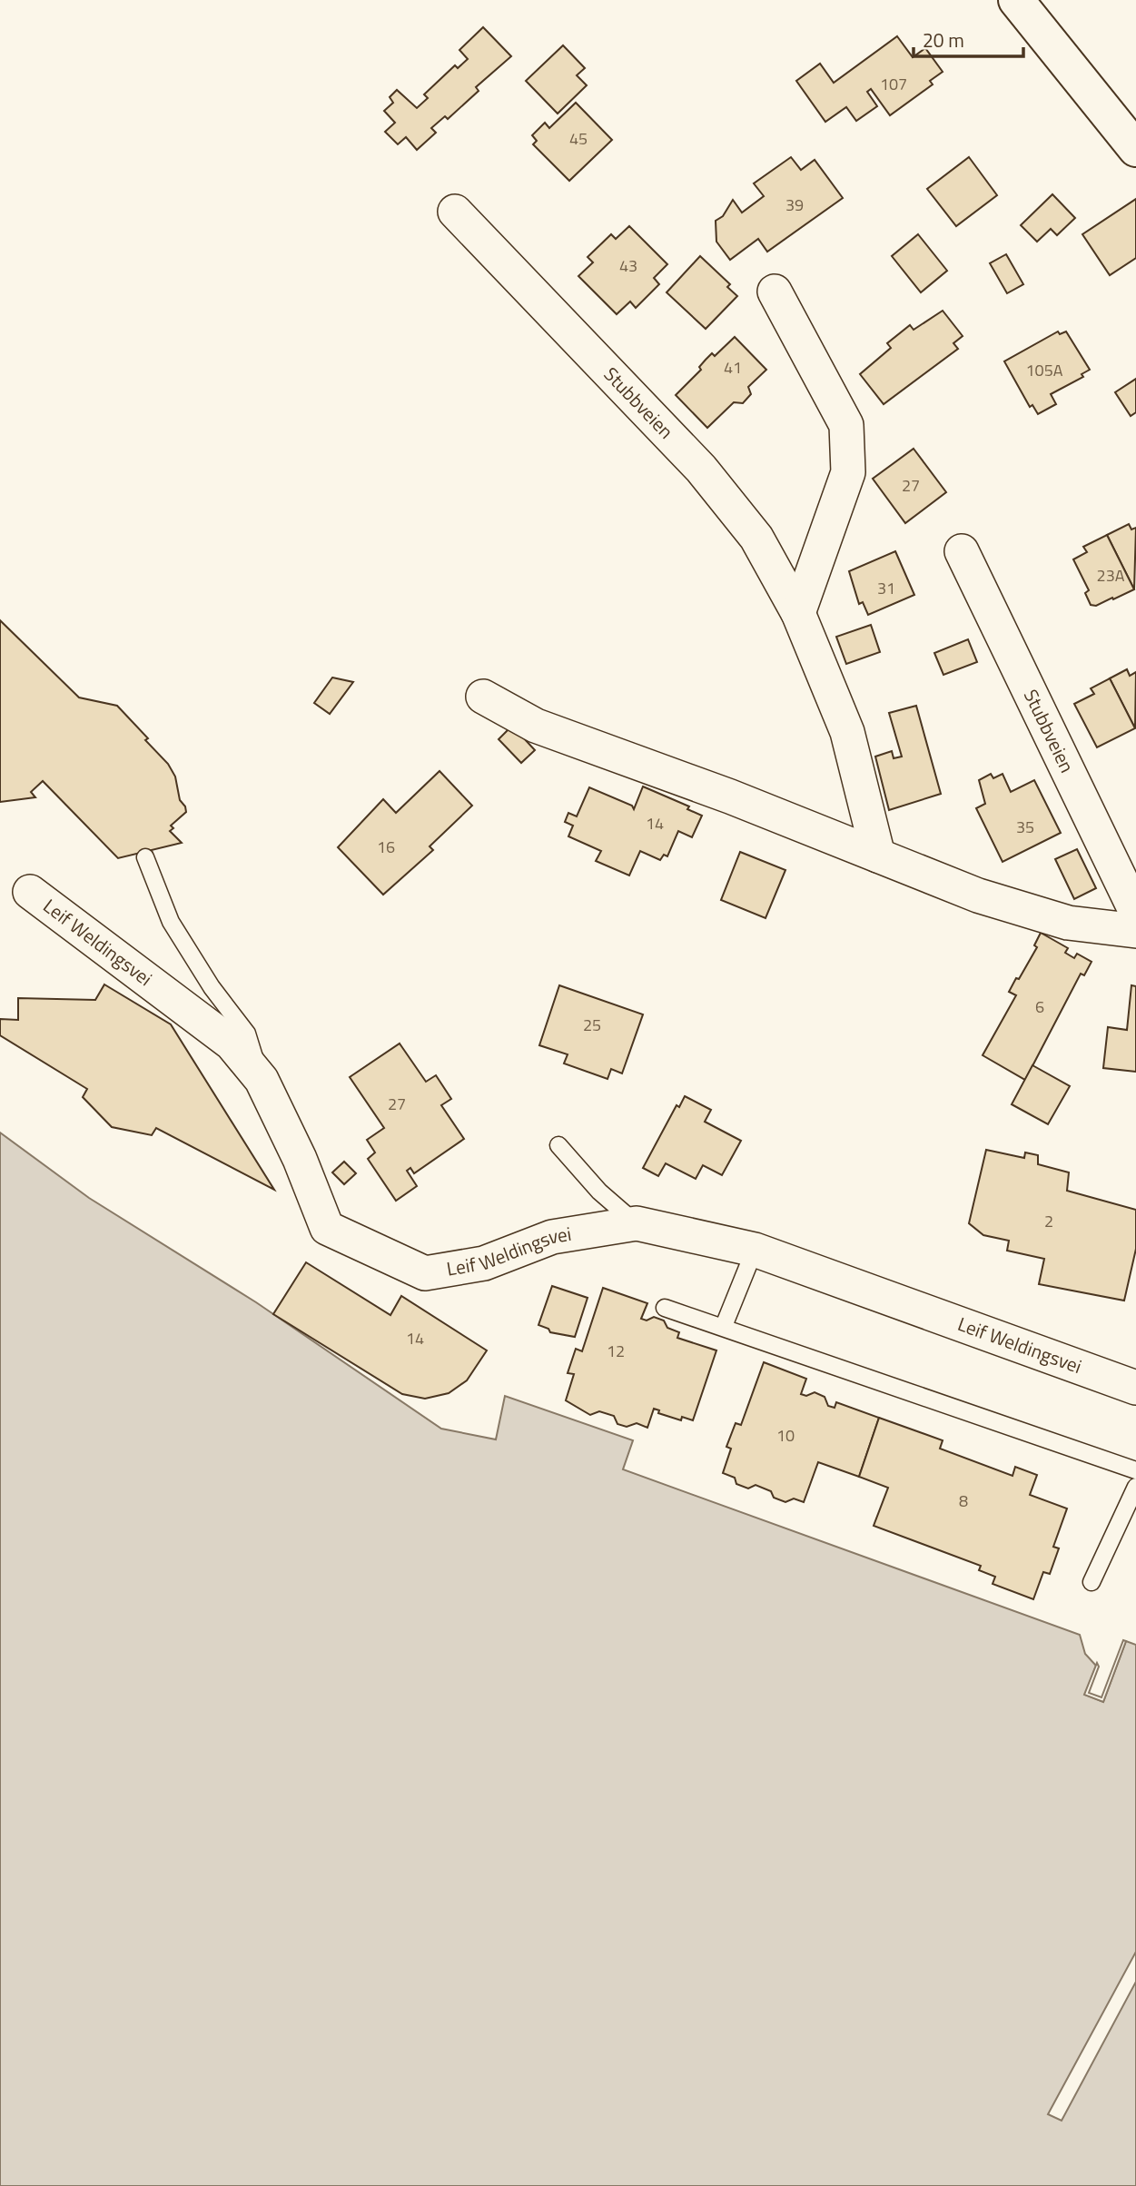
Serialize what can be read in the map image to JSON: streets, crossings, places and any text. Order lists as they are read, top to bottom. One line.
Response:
{"streets":{"street":["Stubbveien","Leif Weldingsvei"]},"house_numbers":["107","45","39","43","41","105A","27","23A","31","14","35","16","6","25","27","2","14","12","10","8"],"scale_bar":"20 m"}
